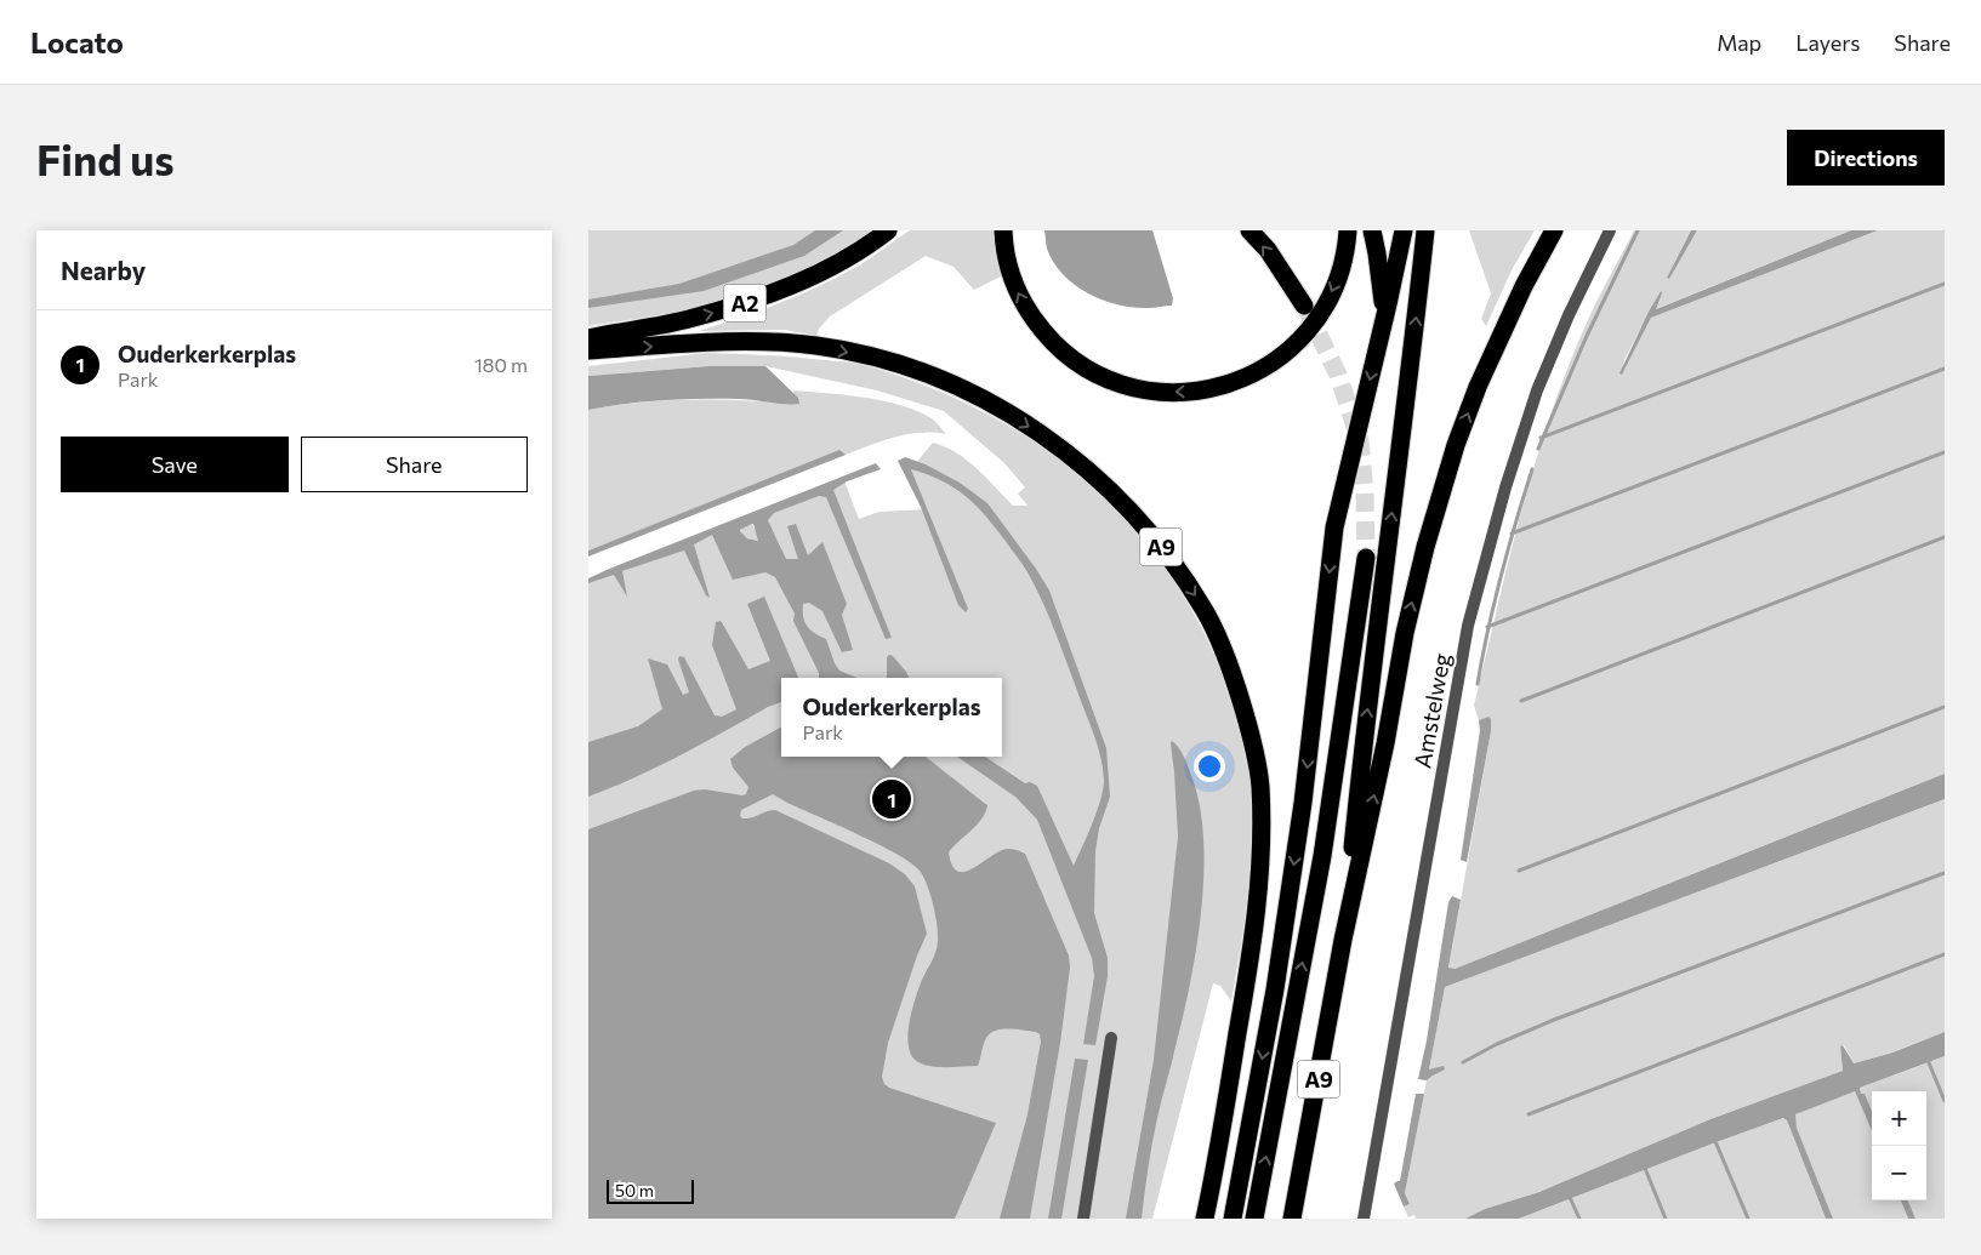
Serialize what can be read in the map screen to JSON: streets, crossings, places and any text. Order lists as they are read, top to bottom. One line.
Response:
{"streets":{"highway":["A2","A9"],"street":["Amstelweg"]},"scale_bar":"50 m","page":{"header":"Locato","nav":["Map","Layers","Share"],"buttons":["Directions",["Save","Share"]],"title":"Find us","heading":"Nearby","list":[{"mark":"1","name":"Ouderkerkerplas","note":"Park","value":"180 m"}],"popup":["Ouderkerkerplas","Park"],"pins":"1","map_buttons":["+","−"],"scale":"50 m"}}
